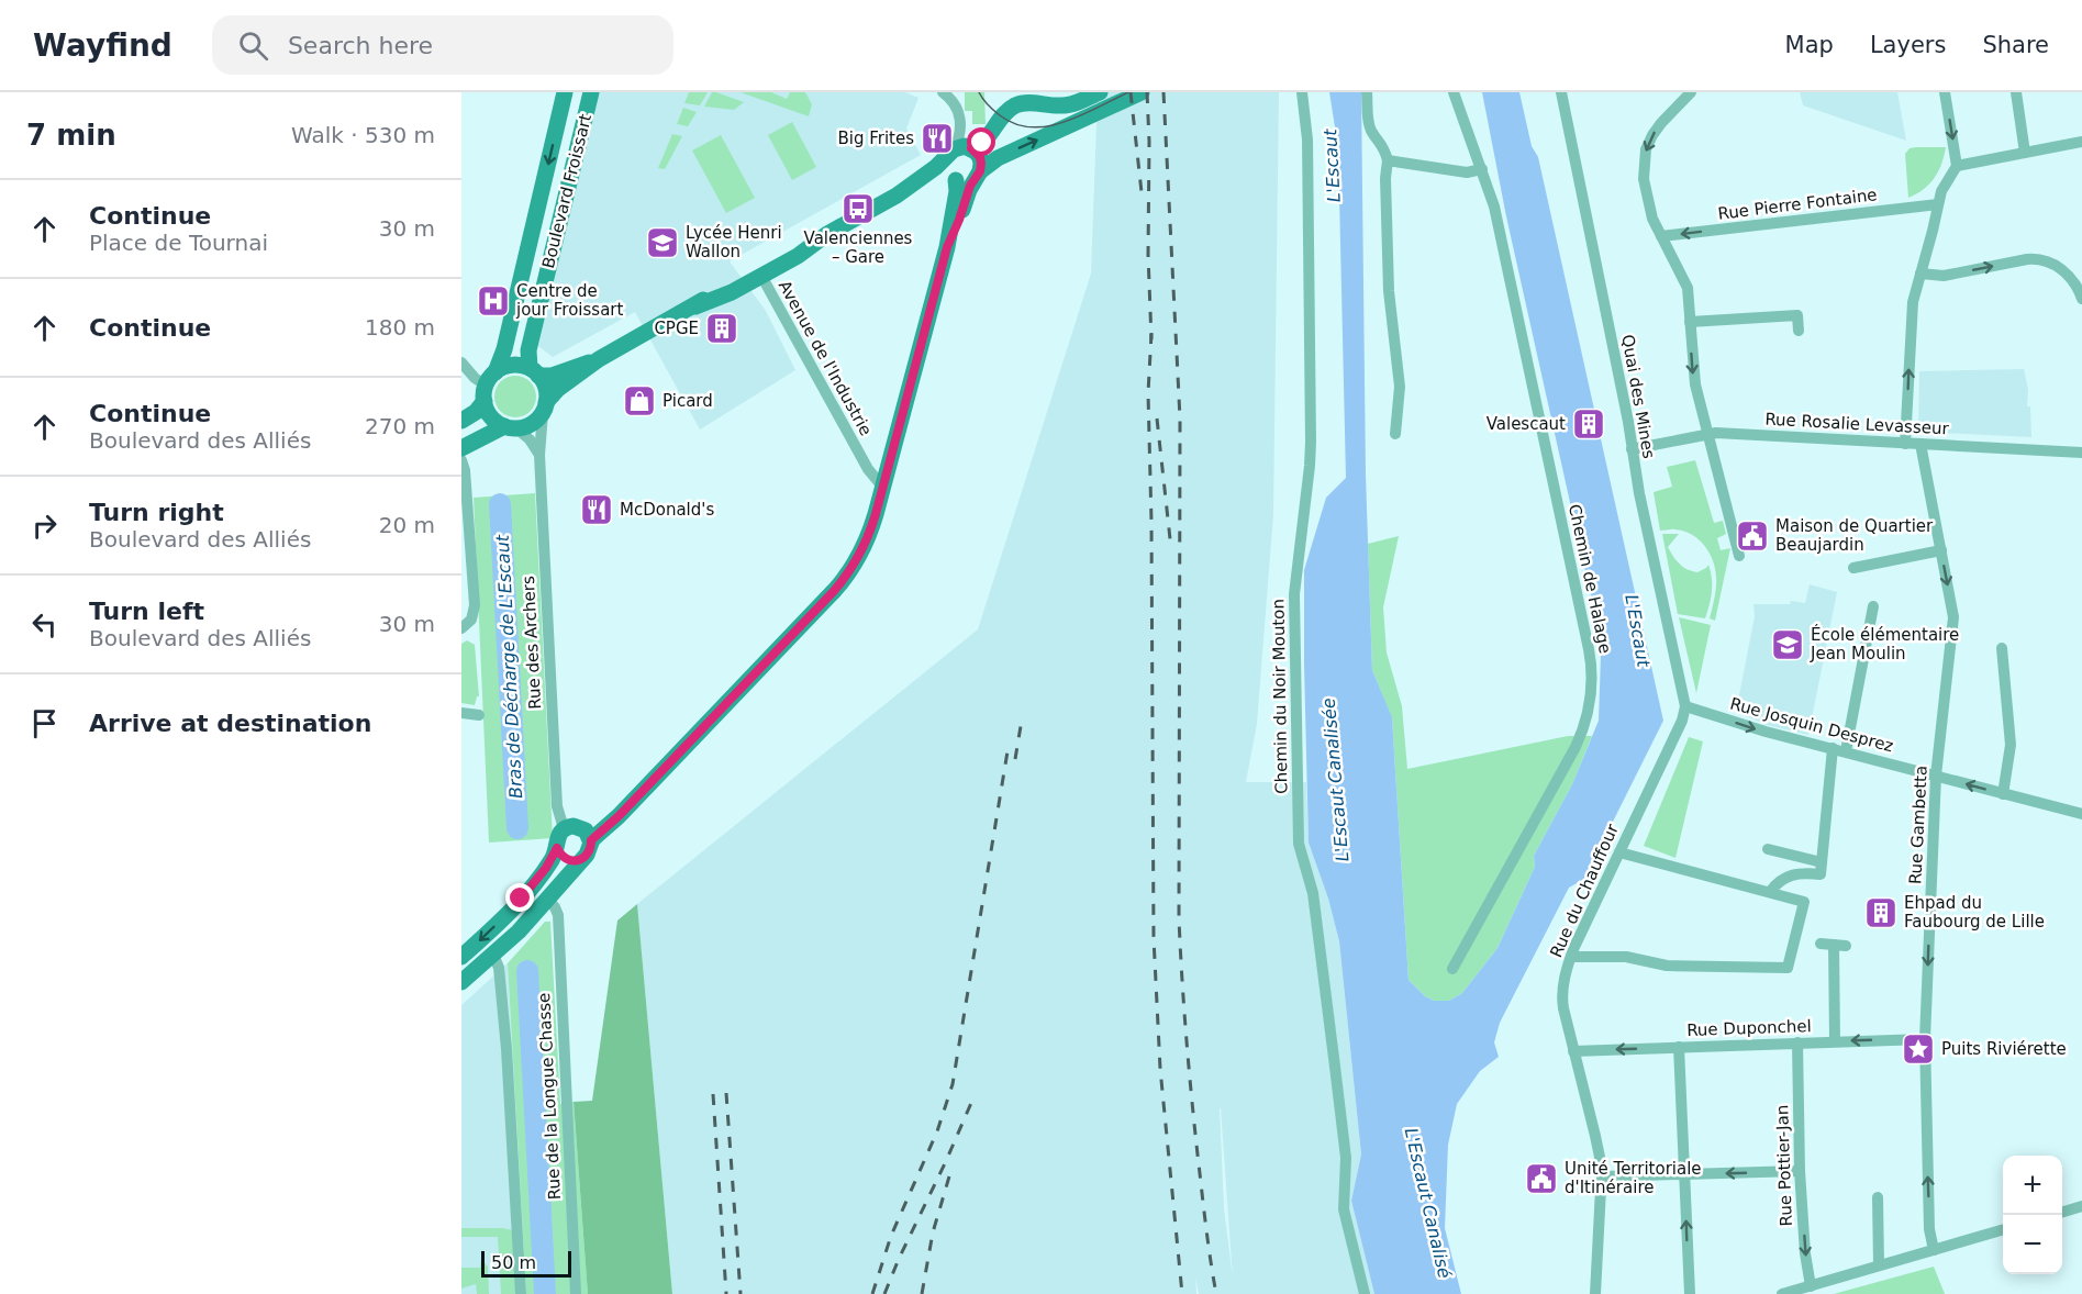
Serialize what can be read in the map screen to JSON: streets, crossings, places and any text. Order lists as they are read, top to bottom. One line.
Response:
{"streets":{"main road":["Boulevard Froissart"],"street":["Rue Pierre Fontaine","Avenue de l'Industrie","Quai des Mines","Rue Rosalie Levasseur","Chemin de Halage","Rue des Archers","Chemin du Noir Mouton","Rue Josquin Desprez","Rue Gambetta","Rue du Chauffour","Rue Duponchel","Rue de la Longue Chasse","Rue Pottier-Jan"]},"crossings":[["Boulevard Froissart","Rue des Archers"],["Quai des Mines","Rue Rosalie Levasseur"],["Quai des Mines","Rue Josquin Desprez"],["Quai des Mines","Rue du Chauffour"],["Rue Rosalie Levasseur","Rue Gambetta"],["Rue Josquin Desprez","Rue Gambetta"],["Rue Josquin Desprez","Rue du Chauffour"],["Rue Gambetta","Rue Duponchel"],["Rue du Chauffour","Rue Duponchel"],["Rue Duponchel","Rue Pottier-Jan"]],"one_way":["Rue Pierre Fontaine","Rue Duponchel"],"water":["L'Escaut","Bras de Décharge de L'Escaut","L'Escaut Canalisée","L'Escaut Canalisé"],"places":{"restaurant":["Big Frites","McDonald's"],"bus stop":["Valenciennes – Gare"],"school or university":["Lycée Henri Wallon","École élémentaire Jean Moulin"],"hospital":["Centre de jour Froissart"],"building":["CPGE","Valescaut","Ehpad du Faubourg de Lille"],"shop":["Picard"],"public building":["Maison de Quartier Beaujardin","Unité Territoriale d'Itinéraire"],"place":["Puits Riviérette"]},"scale_bar":"50 m","page":{"header":"Wayfind","search":"Search here","nav":["Map","Layers","Share"],"heading":["7 min","Walk · 530 m"],"list":[["Continue","Place de Tournai","30 m"],["Continue","180 m"],["Continue","Boulevard des Alliés","270 m"],["Turn right","Boulevard des Alliés","20 m"],["Turn left","Boulevard des Alliés","30 m"],"Arrive at destination"],"map_buttons":["+","−"],"scale":"50 m"}}
